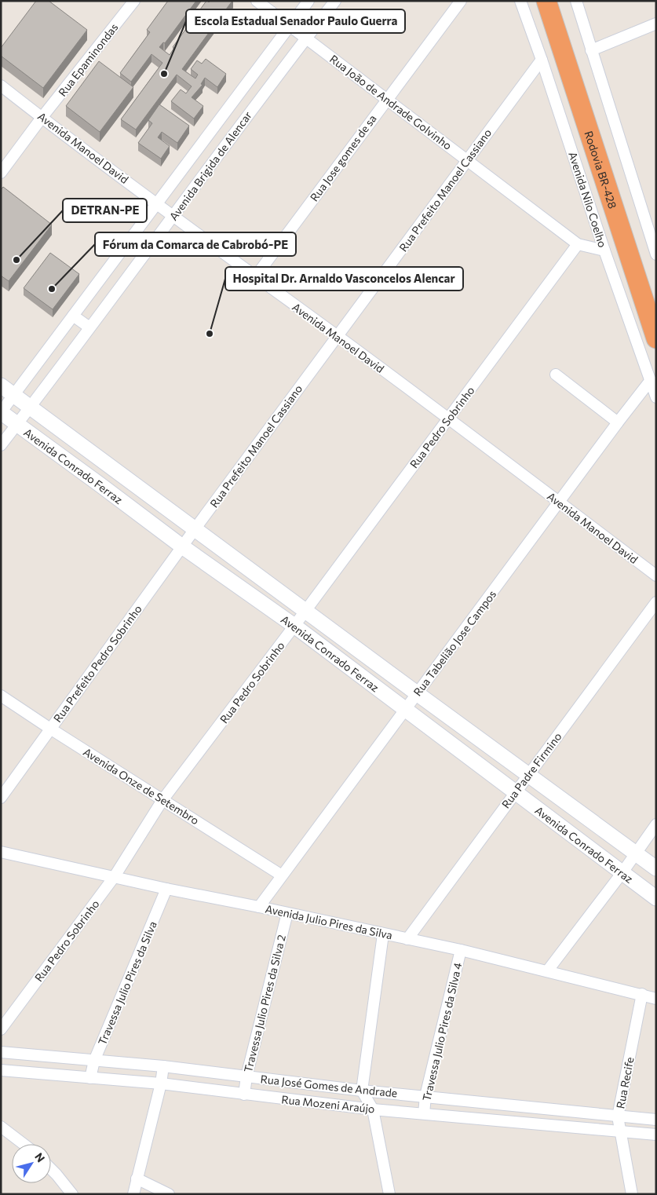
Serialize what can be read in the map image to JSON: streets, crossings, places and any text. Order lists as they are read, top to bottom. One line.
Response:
{"streets":{"highway":["Rodovia BR-428"],"street":["Rua Epaminondas","Rua João de Andrade Golvinho","Avenida Manoel David","Rua Jose gomes de sa","Avenida Brigida de Alencar","Rua Prefeito Manoel Cassiano","Avenida Nilo Coelho","Rua Pedro Sobrinho","Avenida Conrado Ferraz","Rua Tabelião Jose Campos","Rua Prefeito Pedro Sobrinho","Rua Padre Firmino","Avenida Onze de Setembro","Avenida Julio Pires da Silva","Travessa Julio Pires da Silva","Travessa Julio Pires da Silva 2","Travessa Julio Pires da Silva 4","Rua Recife","Rua José Gomes de Andrade","Rua Mozeni Araújo"]},"crossings":[["Rua Epaminondas","Avenida Manoel David"],["Rua João de Andrade Golvinho","Rua Jose gomes de sa"],["Rua João de Andrade Golvinho","Avenida Brigida de Alencar"],["Rua João de Andrade Golvinho","Rua Prefeito Manoel Cassiano"],["Rua João de Andrade Golvinho","Avenida Nilo Coelho"],["Rua João de Andrade Golvinho","Rua Pedro Sobrinho"],["Avenida Manoel David","Rua Jose gomes de sa"],["Avenida Manoel David","Avenida Brigida de Alencar"],["Avenida Manoel David","Rua Prefeito Manoel Cassiano"],["Avenida Manoel David","Rua Pedro Sobrinho"],["Avenida Manoel David","Rua Tabelião Jose Campos"],["Avenida Brigida de Alencar","Avenida Conrado Ferraz"],["Rua Prefeito Manoel Cassiano","Avenida Nilo Coelho"],["Rua Prefeito Manoel Cassiano","Avenida Conrado Ferraz"],["Rua Prefeito Manoel Cassiano","Rua Prefeito Pedro Sobrinho"],["Avenida Nilo Coelho","Rua Tabelião Jose Campos"],["Rua Pedro Sobrinho","Avenida Conrado Ferraz"],["Rua Pedro Sobrinho","Avenida Onze de Setembro"],["Rua Pedro Sobrinho","Avenida Julio Pires da Silva"],["Avenida Conrado Ferraz","Rua Tabelião Jose Campos"],["Avenida Conrado Ferraz","Rua Prefeito Pedro Sobrinho"],["Avenida Conrado Ferraz","Rua Padre Firmino"],["Rua Tabelião Jose Campos","Avenida Onze de Setembro"],["Rua Tabelião Jose Campos","Avenida Julio Pires da Silva"],["Rua Prefeito Pedro Sobrinho","Avenida Onze de Setembro"],["Rua Padre Firmino","Avenida Julio Pires da Silva"],["Avenida Julio Pires da Silva","Travessa Julio Pires da Silva"],["Avenida Julio Pires da Silva","Travessa Julio Pires da Silva 2"],["Avenida Julio Pires da Silva","Travessa Julio Pires da Silva 4"],["Avenida Julio Pires da Silva","Rua Recife"],["Travessa Julio Pires da Silva","Rua José Gomes de Andrade"],["Travessa Julio Pires da Silva","Rua Mozeni Araújo"],["Travessa Julio Pires da Silva 2","Rua José Gomes de Andrade"],["Travessa Julio Pires da Silva 2","Rua Mozeni Araújo"],["Travessa Julio Pires da Silva 4","Rua José Gomes de Andrade"],["Travessa Julio Pires da Silva 4","Rua Mozeni Araújo"],["Rua Recife","Rua José Gomes de Andrade"],["Rua Recife","Rua Mozeni Araújo"]],"places":["Escola Estadual Senador Paulo Guerra","DETRAN-PE","Fórum da Comarca de Cabrobó-PE","Hospital Dr. Arnaldo Vasconcelos Alencar"],"north":"top right"}
